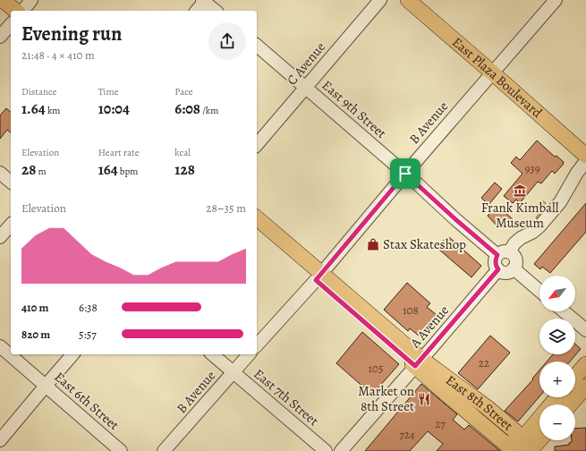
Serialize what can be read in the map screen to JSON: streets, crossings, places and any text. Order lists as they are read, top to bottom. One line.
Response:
{"streets":{"main road":["East Plaza Boulevard","East 8th Street"],"street":["C Avenue","East 9th Street","B Avenue","A Avenue","East 7th Street","East 6th Street"]},"crossings":[["C Avenue","East 9th Street"],["East Plaza Boulevard","B Avenue"],["East 9th Street","B Avenue"],["East 9th Street","A Avenue"],["B Avenue","East 7th Street"],["B Avenue","East 8th Street"],["A Avenue","East 8th Street"]],"places":{"museum":["Frank Kimball Museum"],"shop":["Stax Skateshop"],"restaurant":["Market on 8th Street"]},"house_numbers":["939","108","22","105","27","724"],"north":"bottom left","page":{"heading":["Evening run","21:48 · 4 × 410 m"],"stats":[["Distance","1.64 km"],["Time","10:04"],["Pace","6:08 /km"],["Elevation","28 m"],["Heart rate","164 bpm"],["kcal","128"]],"chart":["Elevation","28–35 m"],"map_buttons":["+","−"],"list":[{"name":"410 m","note":"6:38"},{"name":"820 m","note":"5:57"}]}}
